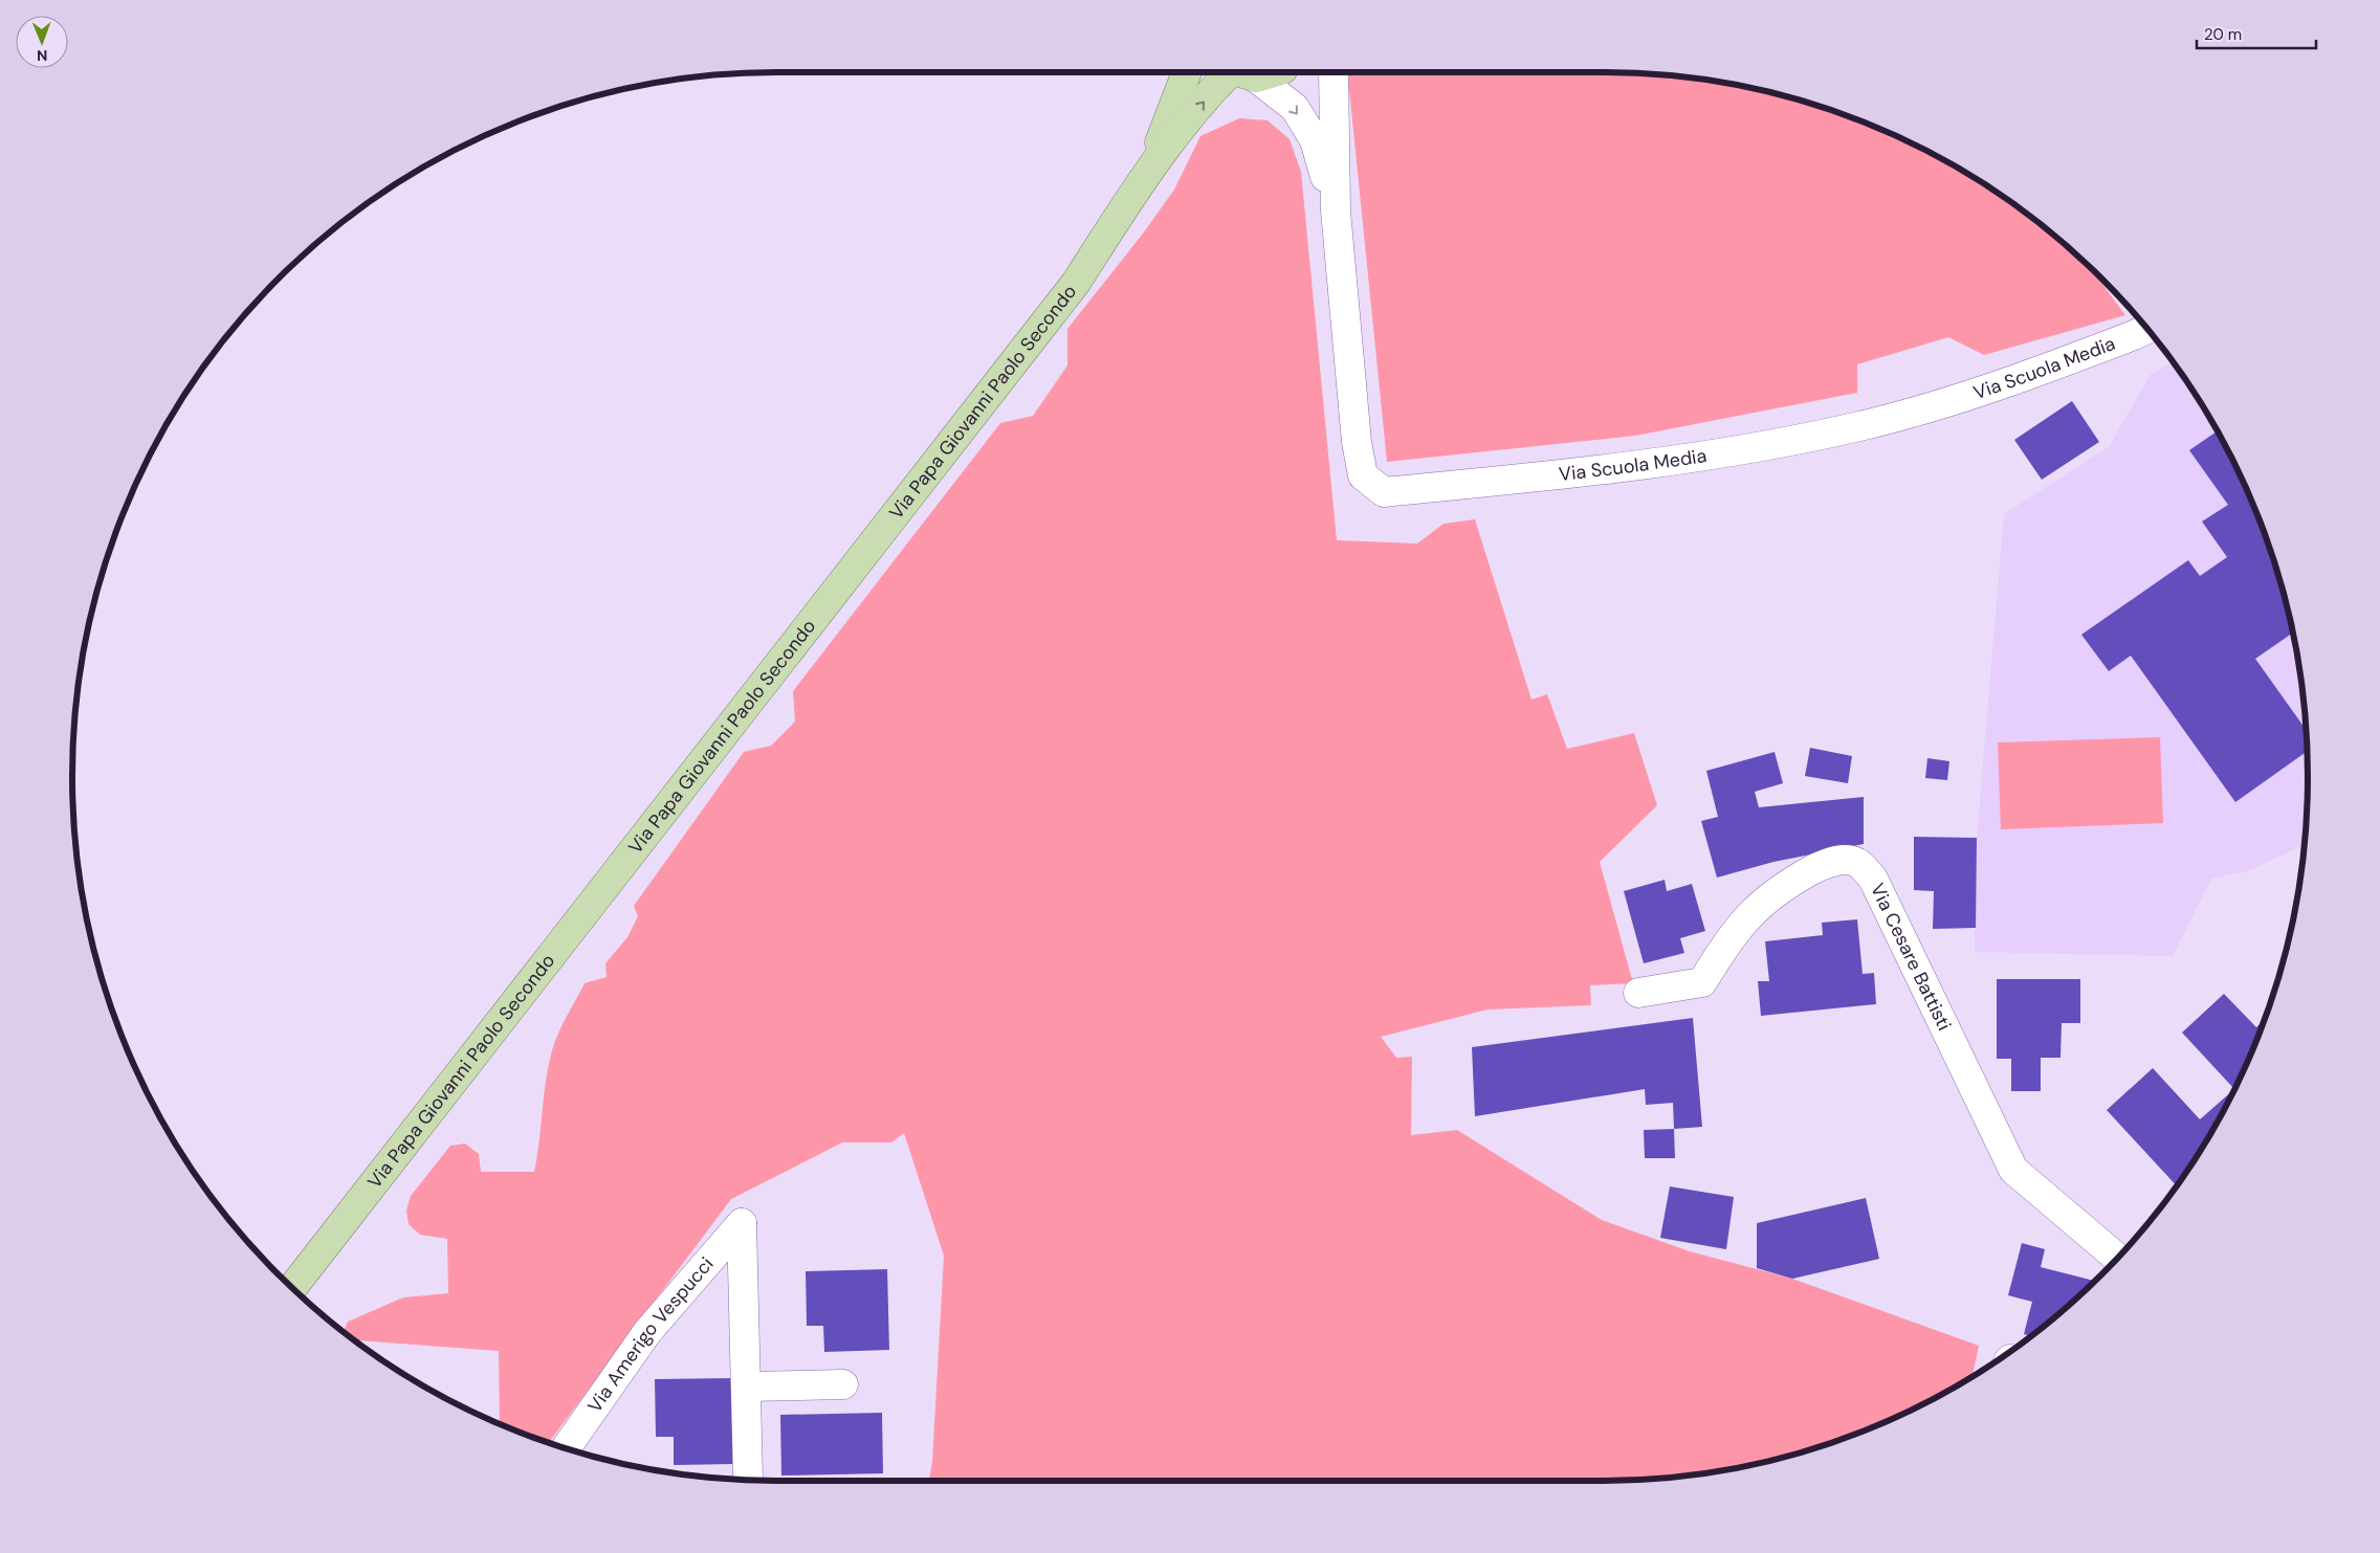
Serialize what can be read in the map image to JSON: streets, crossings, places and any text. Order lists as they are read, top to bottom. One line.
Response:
{"streets":{"main road":["Via Papa Giovanni Paolo Secondo"],"street":["Via Scuola Media","Via Cesare Battisti","Via Amerigo Vespucci"]},"scale_bar":"20 m","north":"bottom"}
